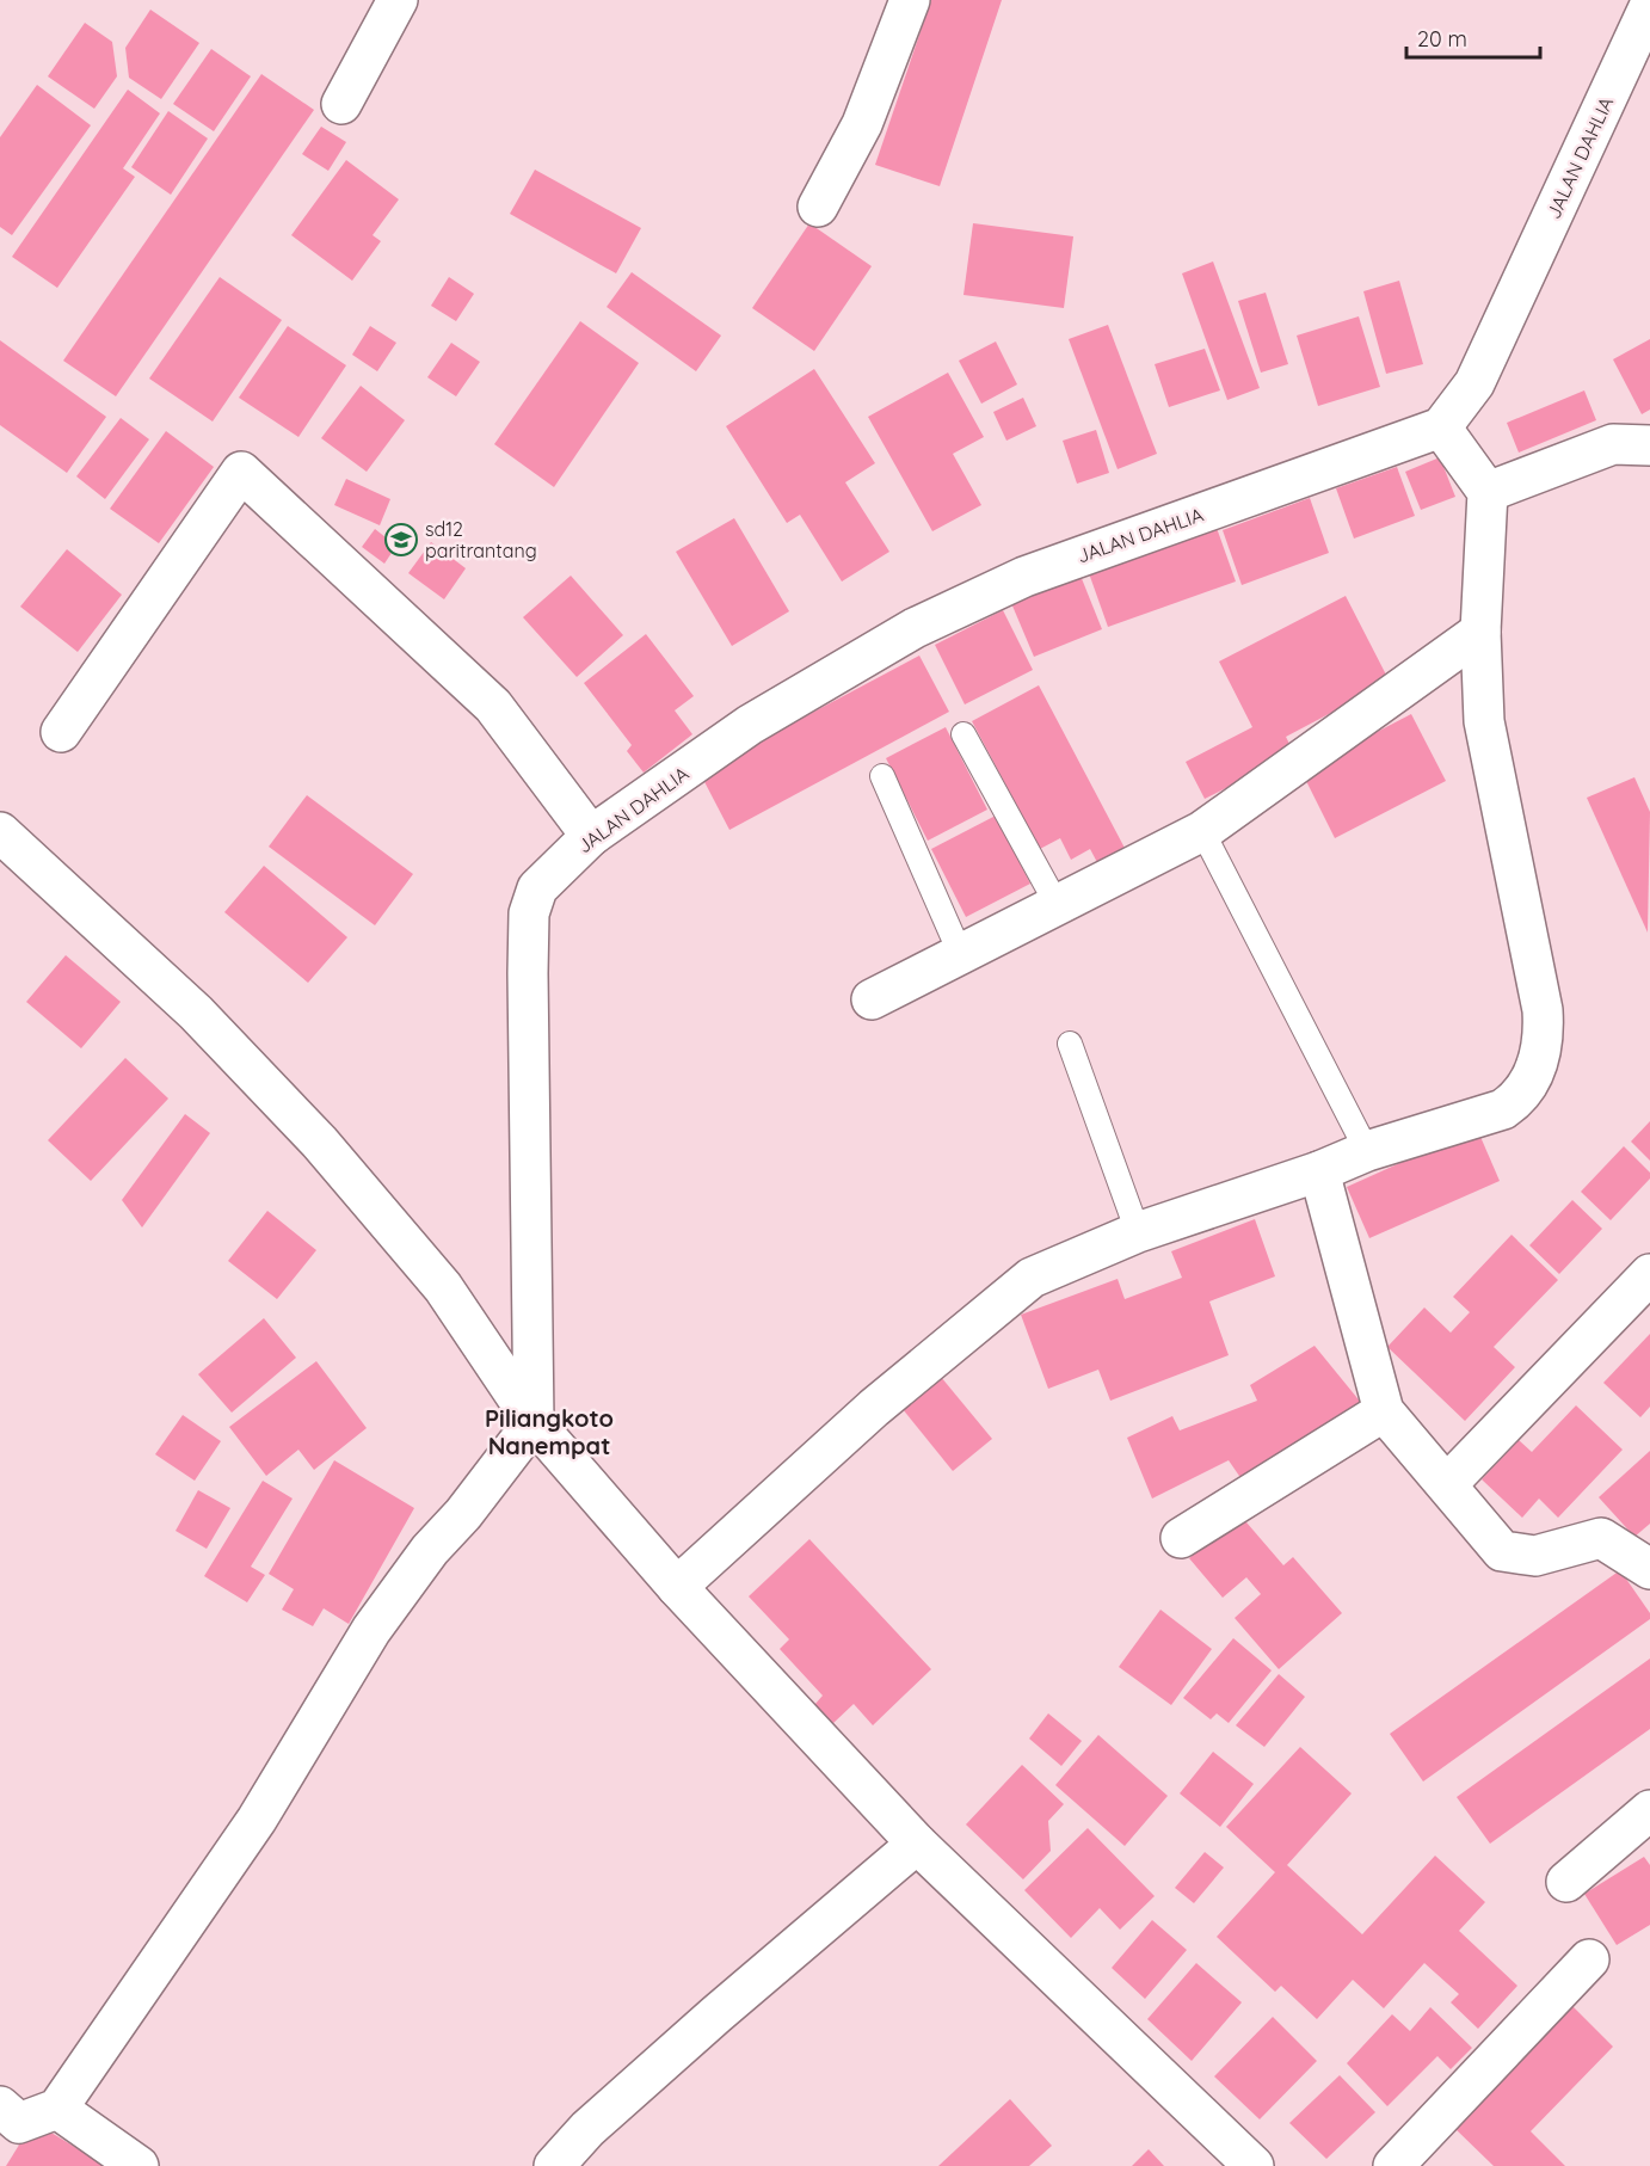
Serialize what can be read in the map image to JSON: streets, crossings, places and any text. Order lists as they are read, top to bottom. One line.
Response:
{"streets":{"street":["JALAN DAHLIA"]},"districts":["Piliangkoto Nanempat"],"places":{"school or university":["sd12 paritrantang"]},"scale_bar":"20 m"}
